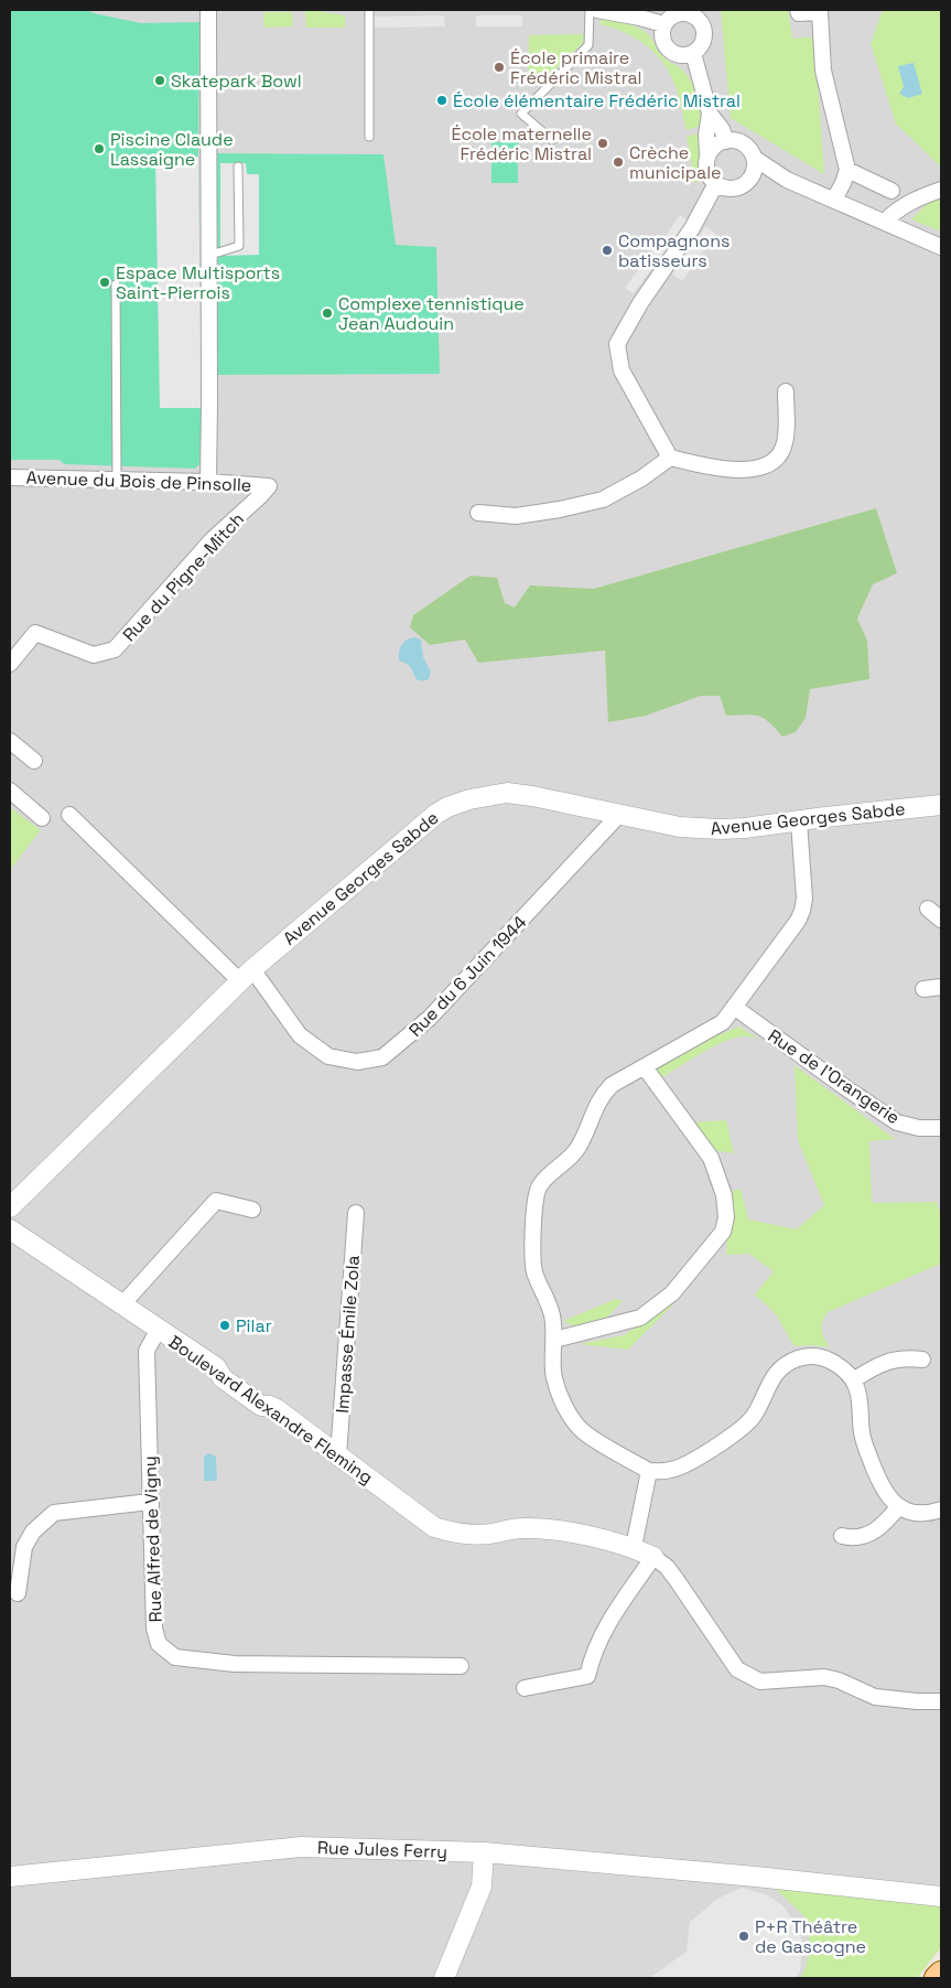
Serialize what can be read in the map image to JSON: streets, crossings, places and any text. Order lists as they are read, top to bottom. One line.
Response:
{"streets":{"street":["Avenue du Bois de Pinsolle","Rue du Pigne-Mitch","Avenue Georges Sabde","Rue du 6 Juin 1944","Rue de l'Orangerie","Impasse Émile Zola","Boulevard Alexandre Fleming","Rue Alfred de Vigny","Rue Jules Ferry"]},"crossings":[["Avenue du Bois de Pinsolle","Rue du Pigne-Mitch"],["Avenue Georges Sabde","Rue du 6 Juin 1944"],["Impasse Émile Zola","Boulevard Alexandre Fleming"],["Boulevard Alexandre Fleming","Rue Alfred de Vigny"]],"places":["École primaire Frédéric Mistral","Skatepark Bowl","École élémentaire Frédéric Mistral","École maternelle Frédéric Mistral","Piscine Claude Lassaigne","Crèche municipale","Compagnons batisseurs","Espace Multisports Saint-Pierrois","Complexe tennistique Jean Audouin","Pilar","P+R Théâtre de Gascogne"]}
